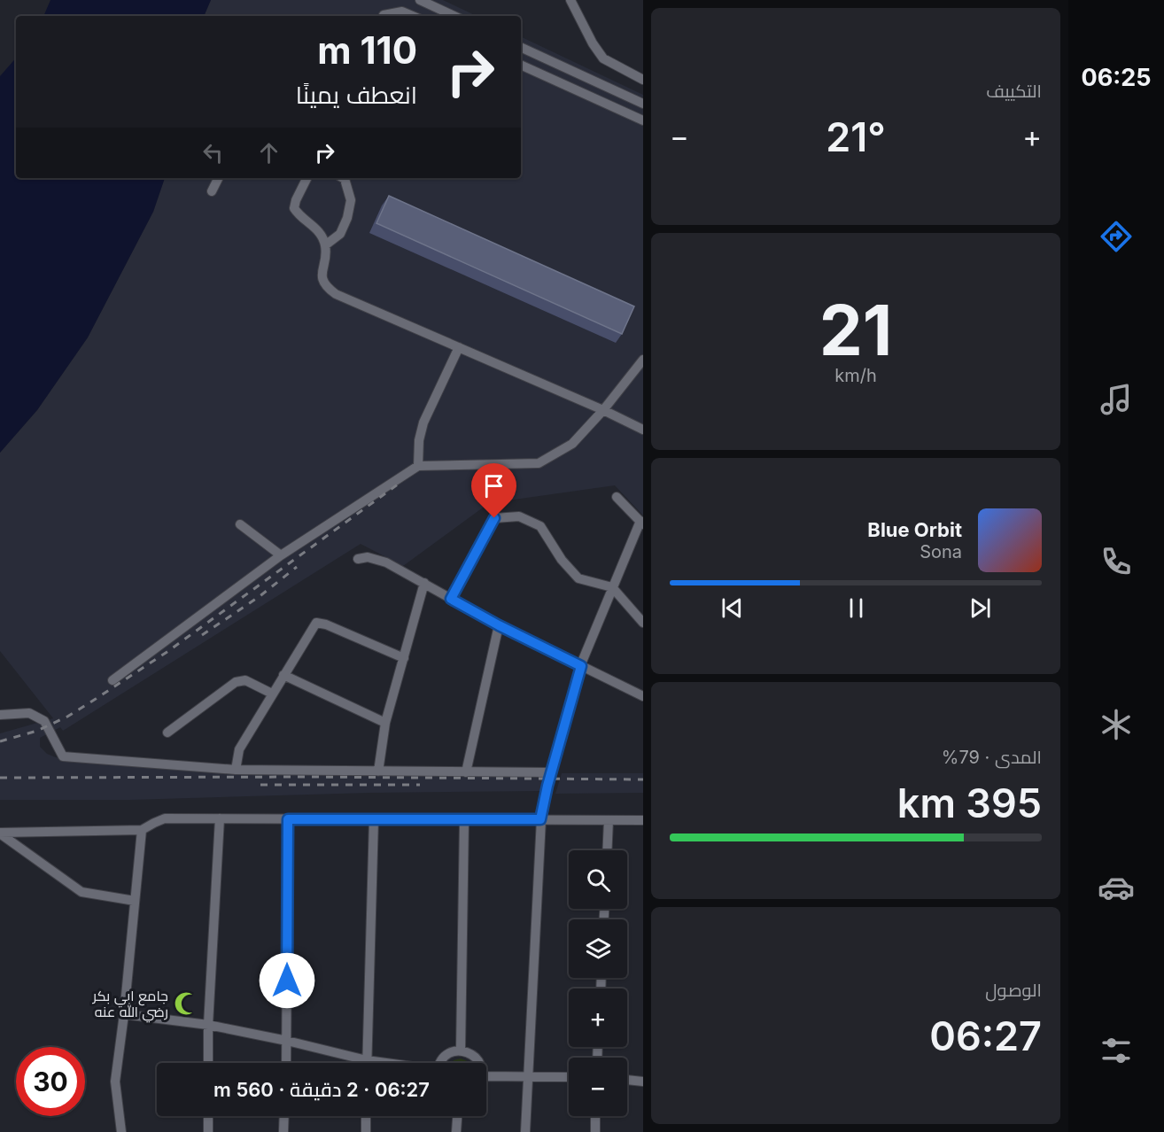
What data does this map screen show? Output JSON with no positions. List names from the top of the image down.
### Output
{
  "places": {
    "mosque": ["جامع ابي بكر رضي الله عنه"]
  },
  "page": {
    "tabs": "06:25",
    "tile": [
      "التكييف",
      ["21", "km/h"],
      ["المدى · 79%", "395 km"],
      ["الوصول", "06:27"]
    ],
    "turn": ["110 m", "انعطف يمينًا"],
    "heat": ["−", "21°", "+"],
    "song": ["Blue Orbit", "Sona"],
    "map_buttons": ["+", "−"],
    "limit": "30",
    "trip": "06:27 · 2 دقيقة · 560 m"
  }
}
